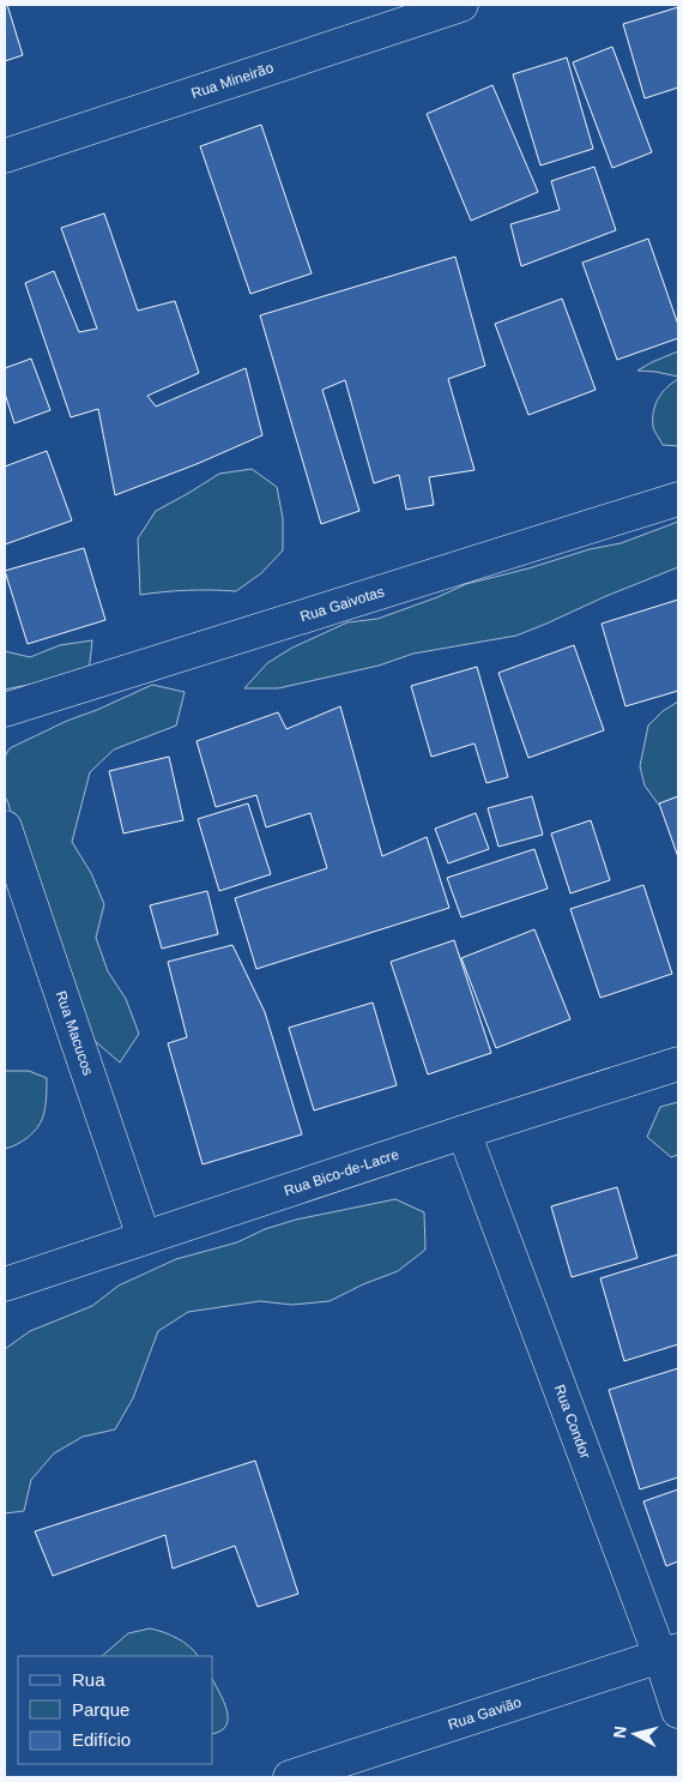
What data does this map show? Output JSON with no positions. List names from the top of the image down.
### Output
{
  "streets": {
    "street": [
      "Rua Mineirão",
      "Rua Gaivotas",
      "Rua Macucos",
      "Rua Bico-de-Lacre",
      "Rua Condor",
      "Rua Gavião"
    ]
  },
  "crossings": [
    ["Rua Macucos", "Rua Bico-de-Lacre"],
    ["Rua Bico-de-Lacre", "Rua Condor"],
    ["Rua Condor", "Rua Gavião"]
  ],
  "legend": ["Rua", "Parque", "Edifício"],
  "north": "left"
}
